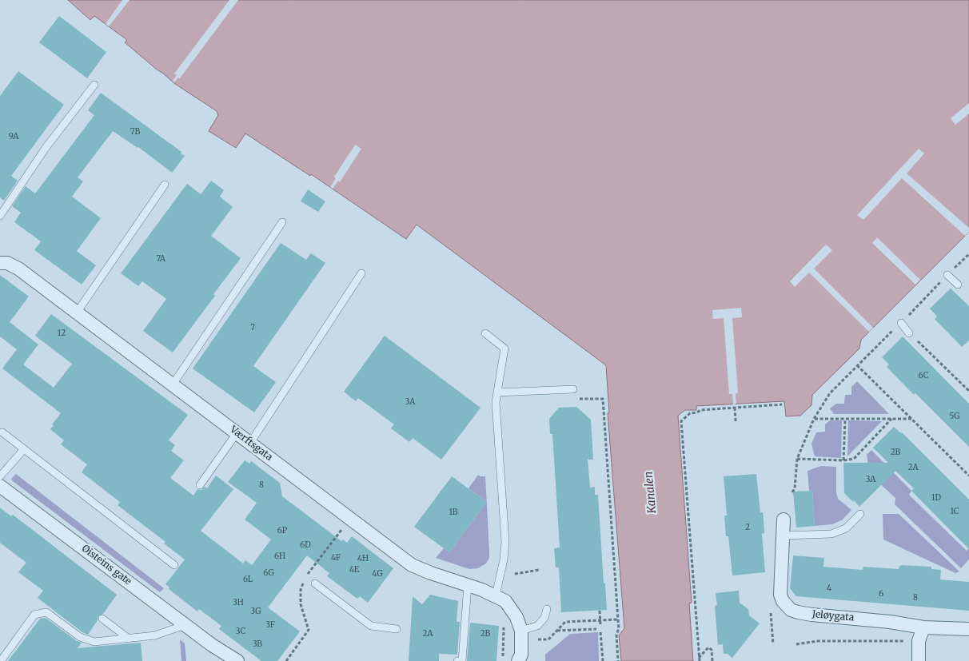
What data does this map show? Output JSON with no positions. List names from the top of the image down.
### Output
{
  "streets": {
    "street": ["Værftsgata", "Øisteins gate", "Jeløygata"]
  },
  "water": ["Kanalen"],
  "house_numbers": [
    "7B",
    "9A",
    "7A",
    "7",
    "12",
    "6C",
    "3A",
    "5G",
    "2B",
    "2A",
    "3A",
    "8",
    "1D",
    "1C",
    "1B",
    "2",
    "6P",
    "6D",
    "6H",
    "4F",
    "4H",
    "4E",
    "6G",
    "4G",
    "6L",
    "4",
    "6",
    "8",
    "3H",
    "3G",
    "3F",
    "3C",
    "2A",
    "2B",
    "3B"
  ]
}
